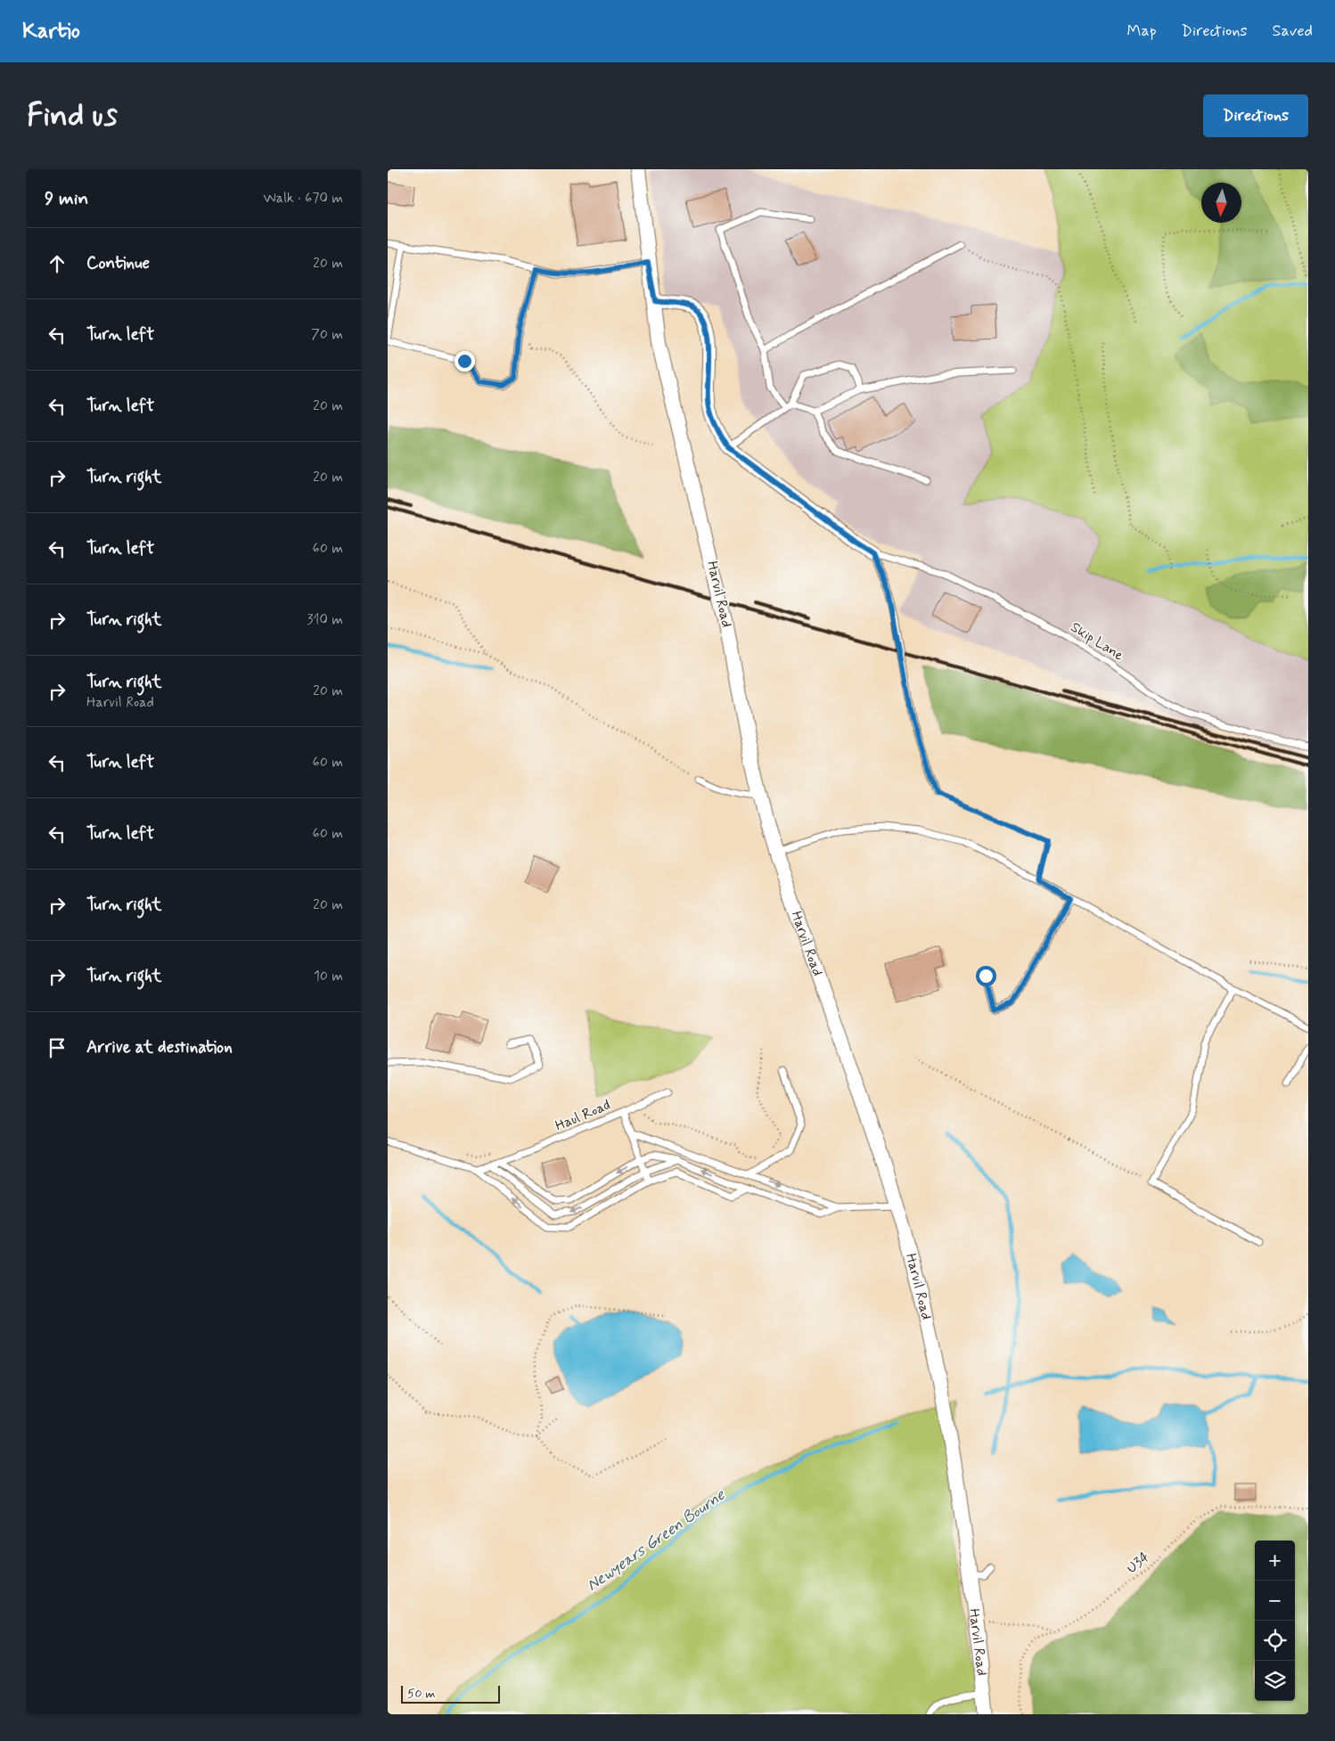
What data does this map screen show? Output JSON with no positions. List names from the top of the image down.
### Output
{
  "streets": {
    "street": ["Harvil Road"],
    "lane": ["Skip Lane", "Haul Road"],
    "path": ["U34"]
  },
  "water": ["Newyears Green Bourne"],
  "scale_bar": "50 m",
  "north": "bottom",
  "page": {
    "header": "Kartio",
    "nav": ["Map", "Directions", "Saved"],
    "buttons": "Directions",
    "title": "Find us",
    "heading": ["9 min", "Walk · 670 m"],
    "list": [
      ["Continue", "20 m"],
      ["Turn left", "70 m"],
      ["Turn left", "20 m"],
      ["Turn right", "20 m"],
      ["Turn left", "60 m"],
      ["Turn right", "310 m"],
      ["Turn right", "Harvil Road", "20 m"],
      ["Turn left", "60 m"],
      ["Turn left", "60 m"],
      ["Turn right", "20 m"],
      ["Turn right", "10 m"],
      "Arrive at destination"
    ],
    "map_buttons": ["+", "−"],
    "scale": "50 m"
  }
}
